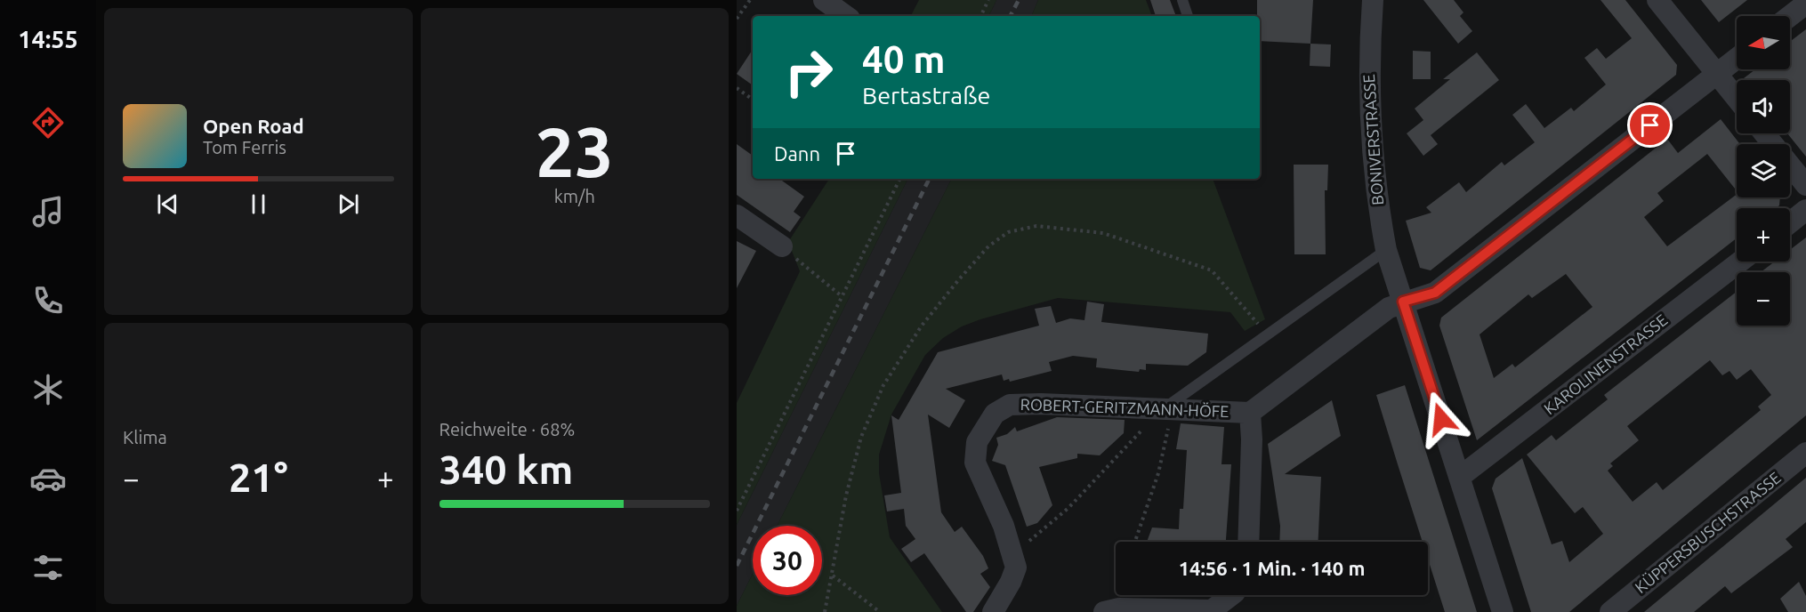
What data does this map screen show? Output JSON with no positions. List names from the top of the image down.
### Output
{
  "streets": {
    "street": [
      "BONIVERSTRASSE",
      "KAROLINENSTRASSE",
      "ROBERT-GERITZMANN-HÖFE",
      "KÜPPERSBUSCHSTRASSE"
    ]
  },
  "crossings": [
    ["BONIVERSTRASSE", "KAROLINENSTRASSE"],
    ["BONIVERSTRASSE", "ROBERT-GERITZMANN-HÖFE"]
  ],
  "north": "left",
  "page": {
    "tabs": "14:55",
    "tile": [
      ["23", "km/h"],
      "Klima",
      ["Reichweite · 68%", "340 km"]
    ],
    "map_buttons": ["+", "−"],
    "turn": ["40 m", "Bertastraße"],
    "song": ["Open Road", "Tom Ferris"],
    "then": "Dann",
    "heat": ["−", "21°", "+"],
    "limit": "30",
    "trip": "14:56 · 1 Min. · 140 m"
  }
}
